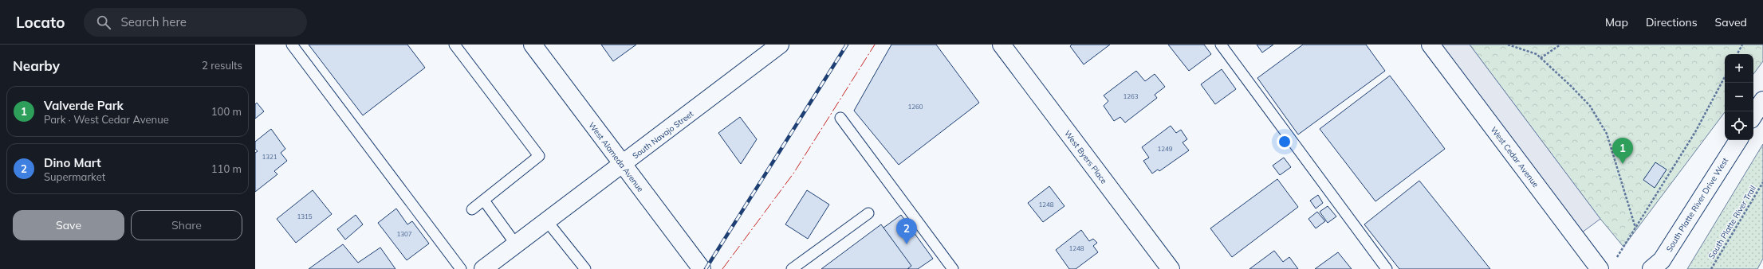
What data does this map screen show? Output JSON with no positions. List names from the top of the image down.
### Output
{
  "streets": {
    "street": [
      "South Navajo Street",
      "West Alameda Avenue",
      "West Byers Place",
      "West Cedar Avenue",
      "South Platte River Drive West"
    ],
    "path": ["South Platte River Trail"]
  },
  "crossings": [
    ["South Navajo Street", "West Alameda Avenue"]
  ],
  "house_numbers": [
    "1263",
    "1260",
    "1249",
    "1321",
    "1248",
    "1315",
    "1307",
    "1248"
  ],
  "page": {
    "header": "Locato",
    "search": "Search here",
    "nav": ["Map", "Directions", "Saved"],
    "heading": ["Nearby", "2 results"],
    "map_buttons": ["+", "−"],
    "list": [
      {
        "mark": "1",
        "name": "Valverde Park",
        "note": "Park · West Cedar Avenue",
        "value": "100 m"
      },
      {
        "mark": "2",
        "name": "Dino Mart",
        "note": "Supermarket",
        "value": "110 m"
      }
    ],
    "pins": ["1", "2"],
    "buttons": ["Save", "Share"]
  }
}
